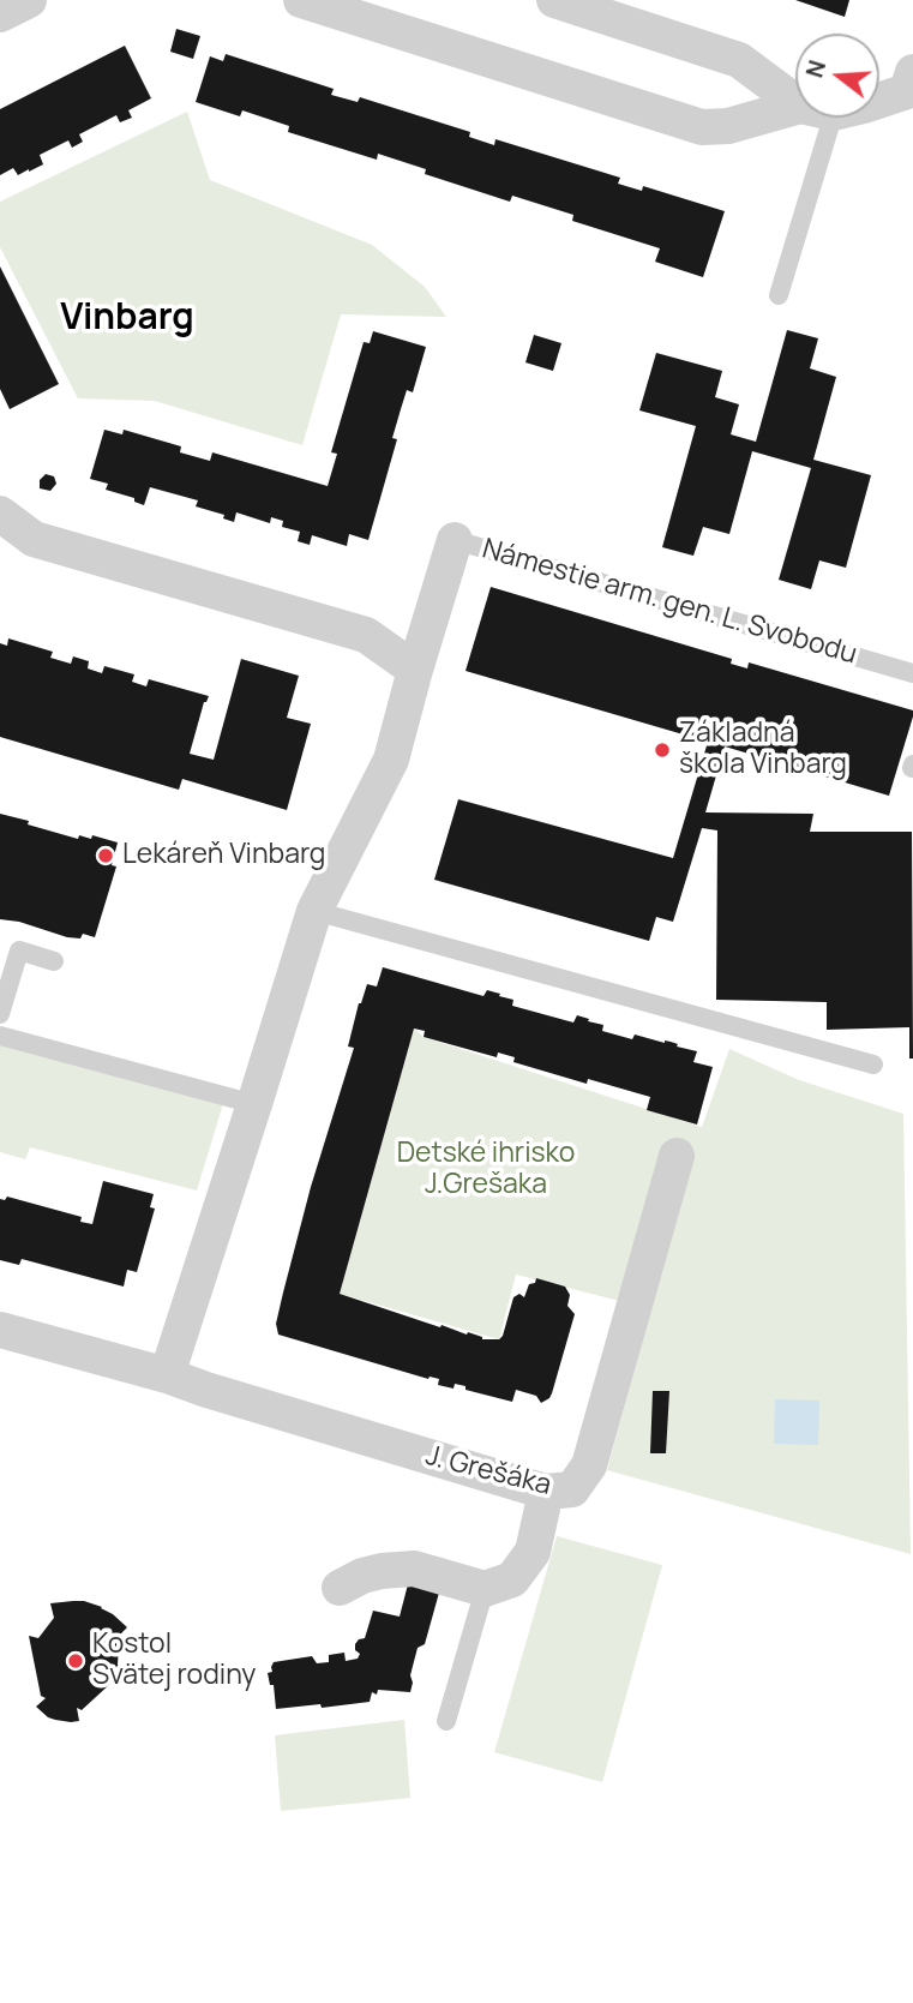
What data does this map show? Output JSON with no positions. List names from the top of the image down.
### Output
{
  "streets": {
    "street": ["Námestie arm. gen. L. Svobodu", "J. Grešáka"]
  },
  "districts": ["Vinbarg"],
  "parks": ["Detské ihrisko J.Grešaka"],
  "places": ["Základná škola Vinbarg", "Lekáreň Vinbarg", "Kostol Svätej rodiny"],
  "north": "left"
}
